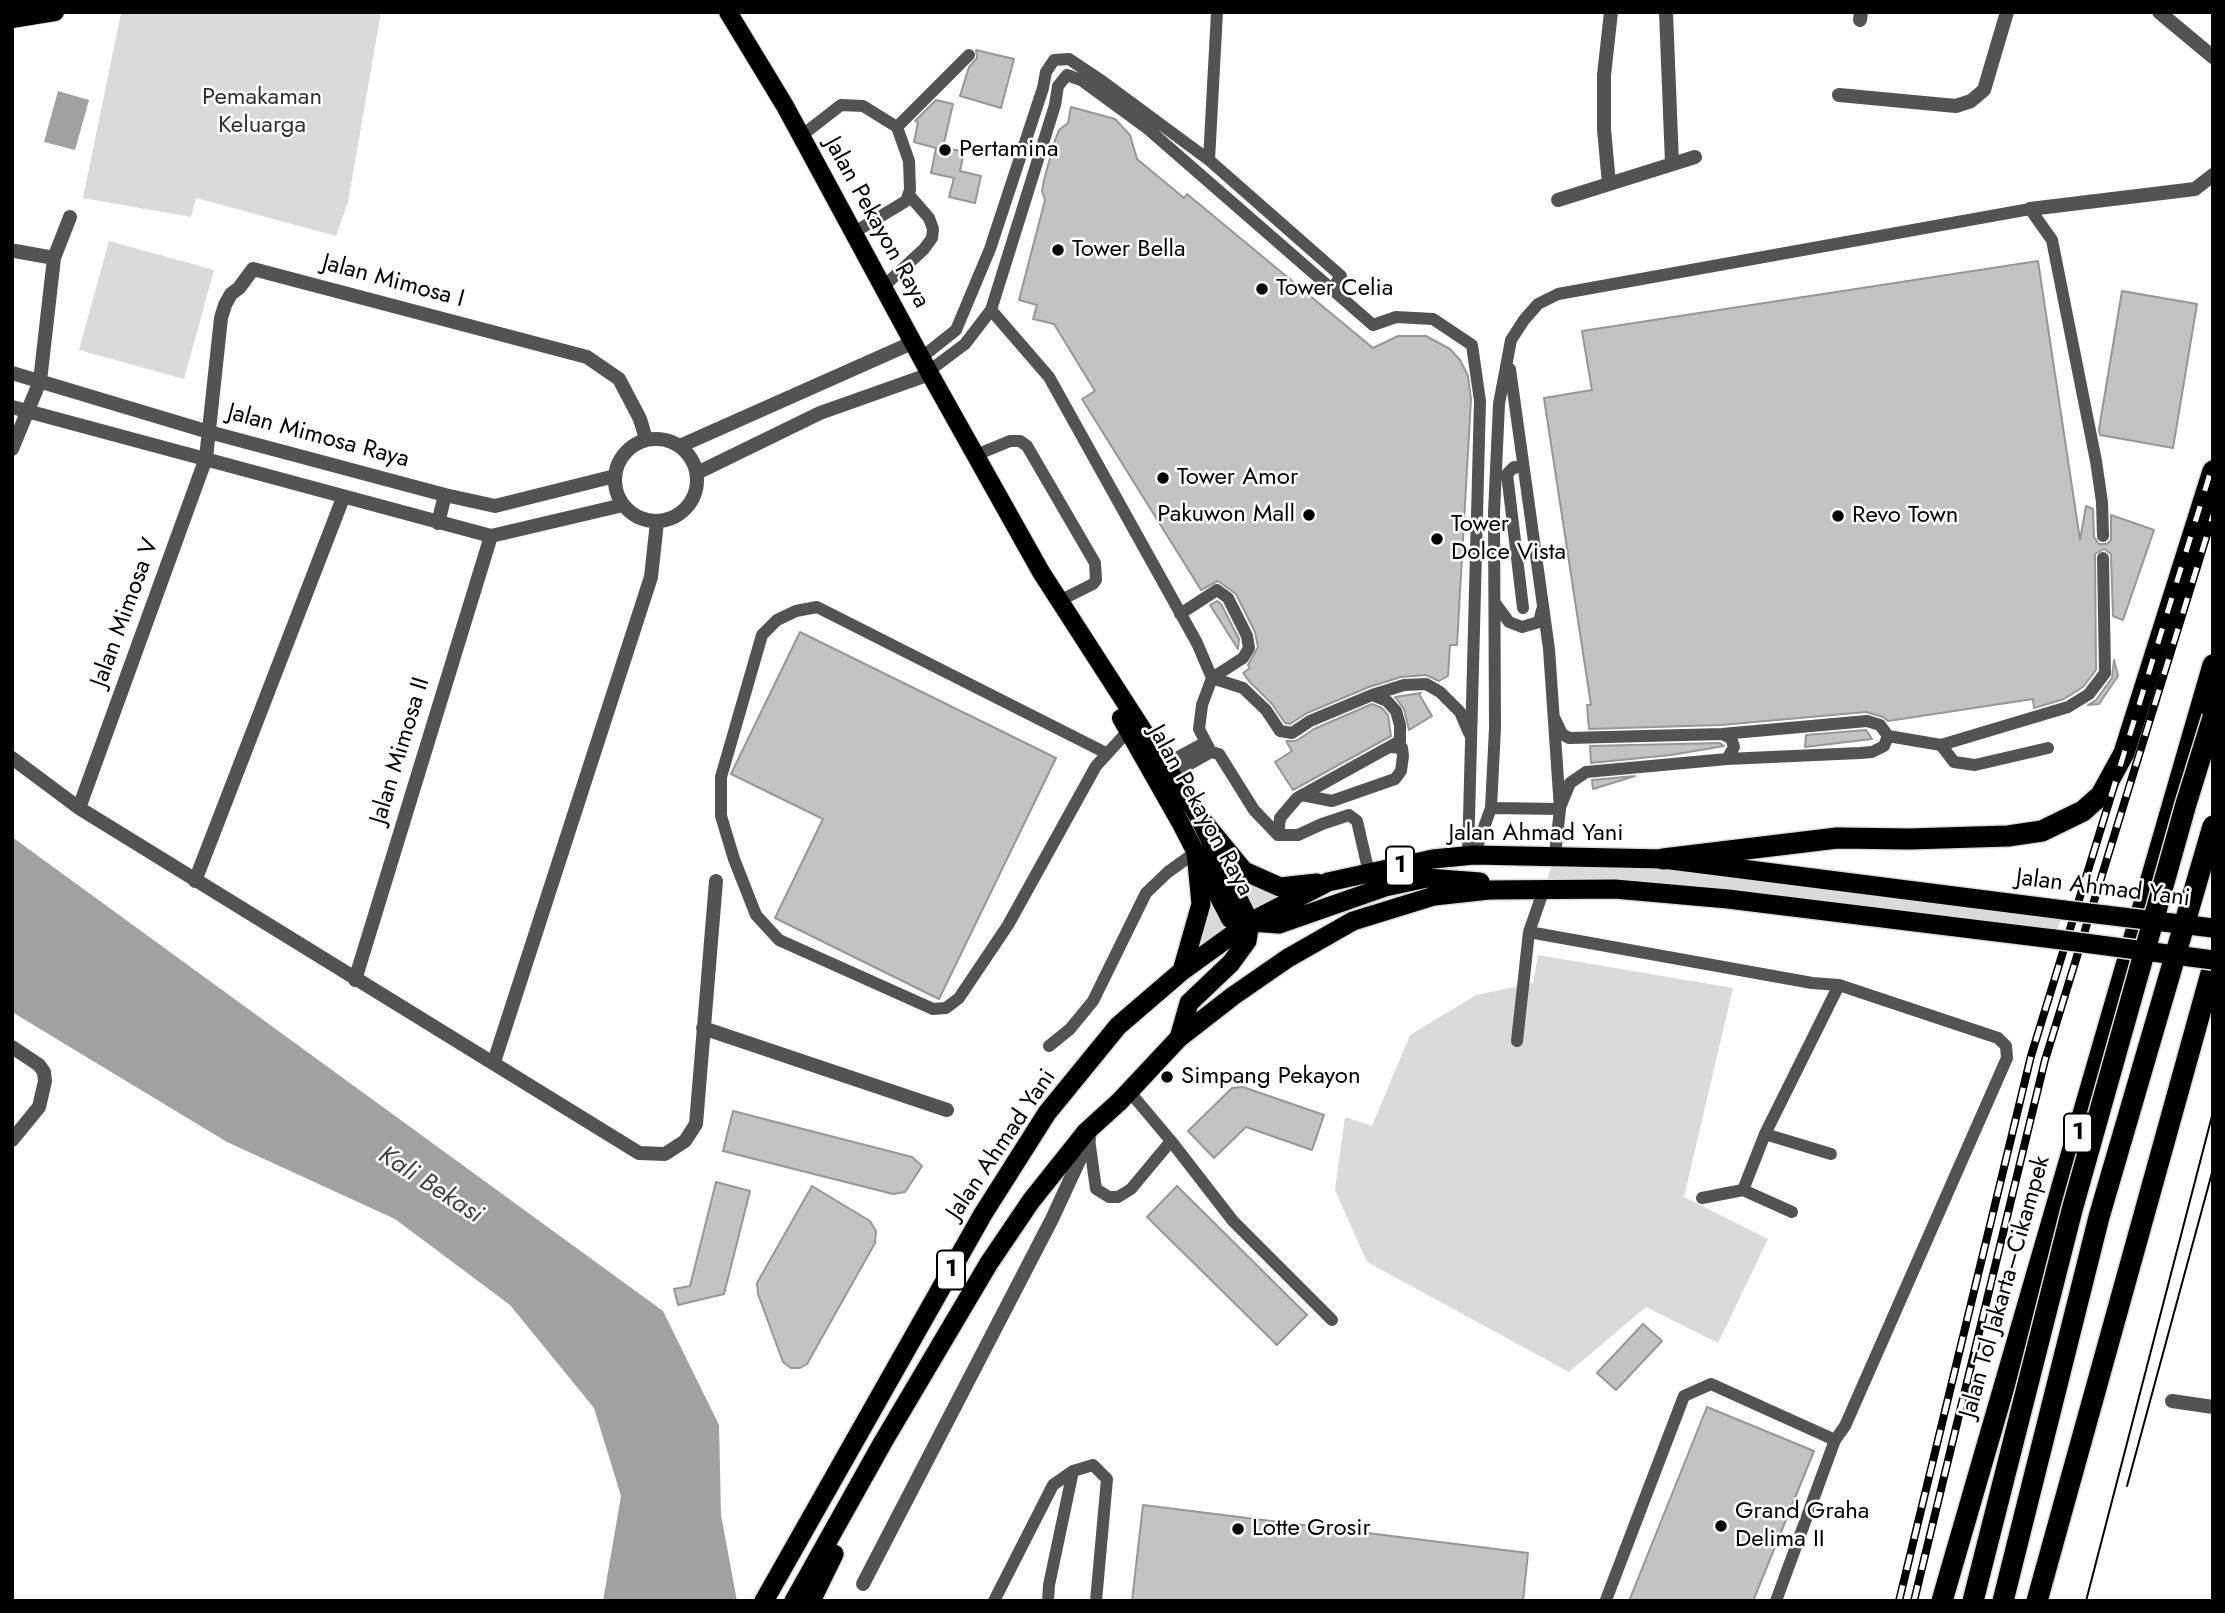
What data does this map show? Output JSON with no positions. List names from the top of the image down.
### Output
{
  "streets": {
    "highway": ["Jalan Ahmad Yani", "1", "Jalan Tol Jakarta–Cikampek"],
    "main road": ["Jalan Pekayon Raya"],
    "street": [
      "Jalan Mimosa I",
      "Jalan Mimosa Raya",
      "Jalan Mimosa V",
      "Jalan Mimosa II"
    ]
  },
  "crossings": [
    ["Jalan Pekayon Raya", "Jalan Ahmad Yani"],
    ["Jalan Mimosa I", "Jalan Mimosa Raya"],
    ["Jalan Mimosa I", "Jalan Mimosa V"],
    ["Jalan Mimosa Raya", "Jalan Mimosa V"]
  ],
  "water": ["Kali Bekasi"],
  "parks": ["Pemakaman Keluarga"],
  "places": [
    "Pertamina",
    "Tower Bella",
    "Tower Celia",
    "Tower Amor",
    "Pakuwon Mall",
    "Revo Town",
    "Tower Dolce Vista",
    "Simpang Pekayon",
    "Grand Graha Delima II",
    "Lotte Grosir"
  ]
}
